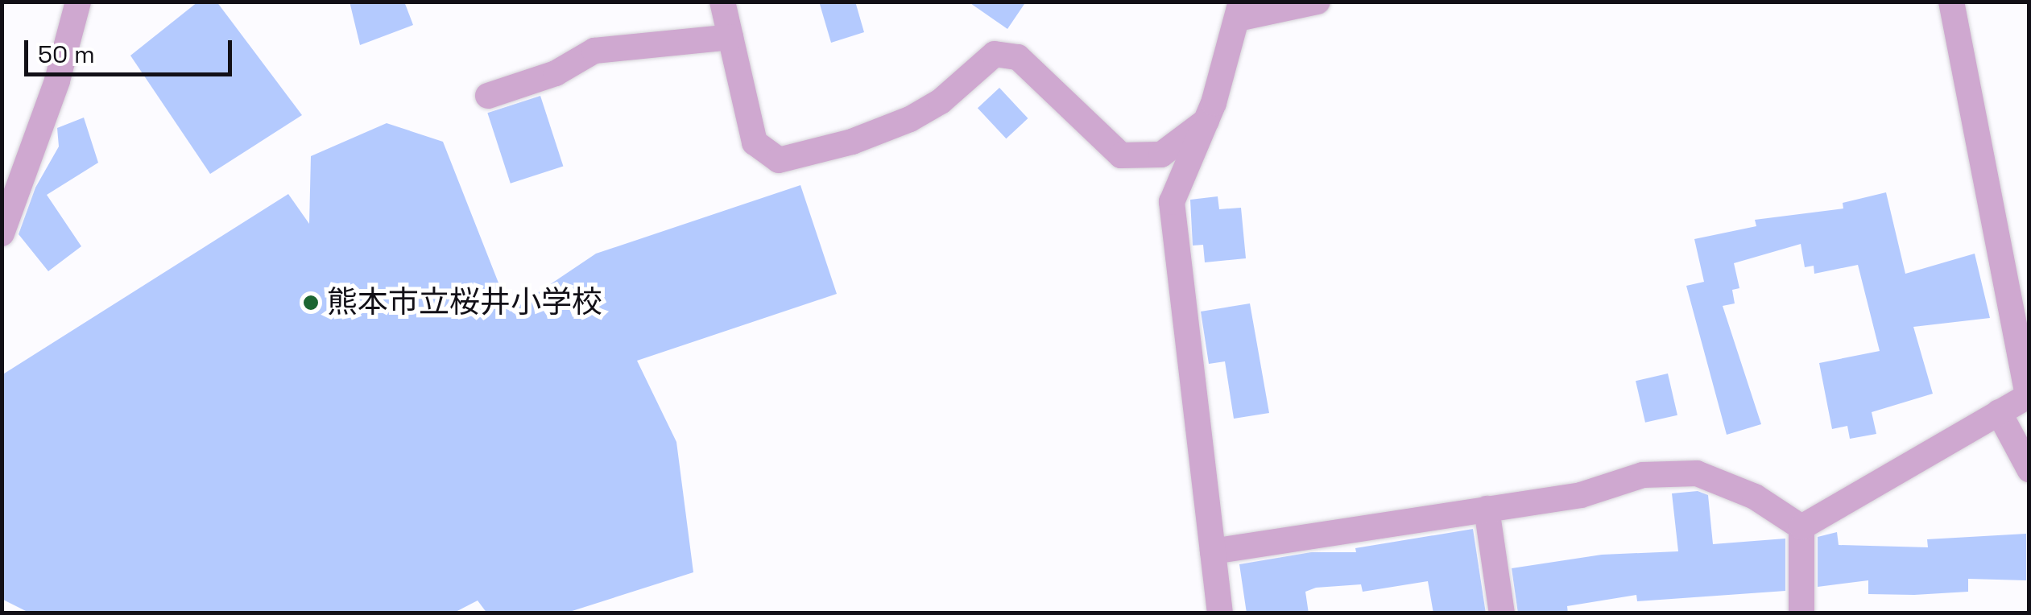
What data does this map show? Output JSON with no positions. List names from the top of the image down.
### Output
{
  "places": ["熊本市立桜井小学校"],
  "scale_bar": "50 m"
}
